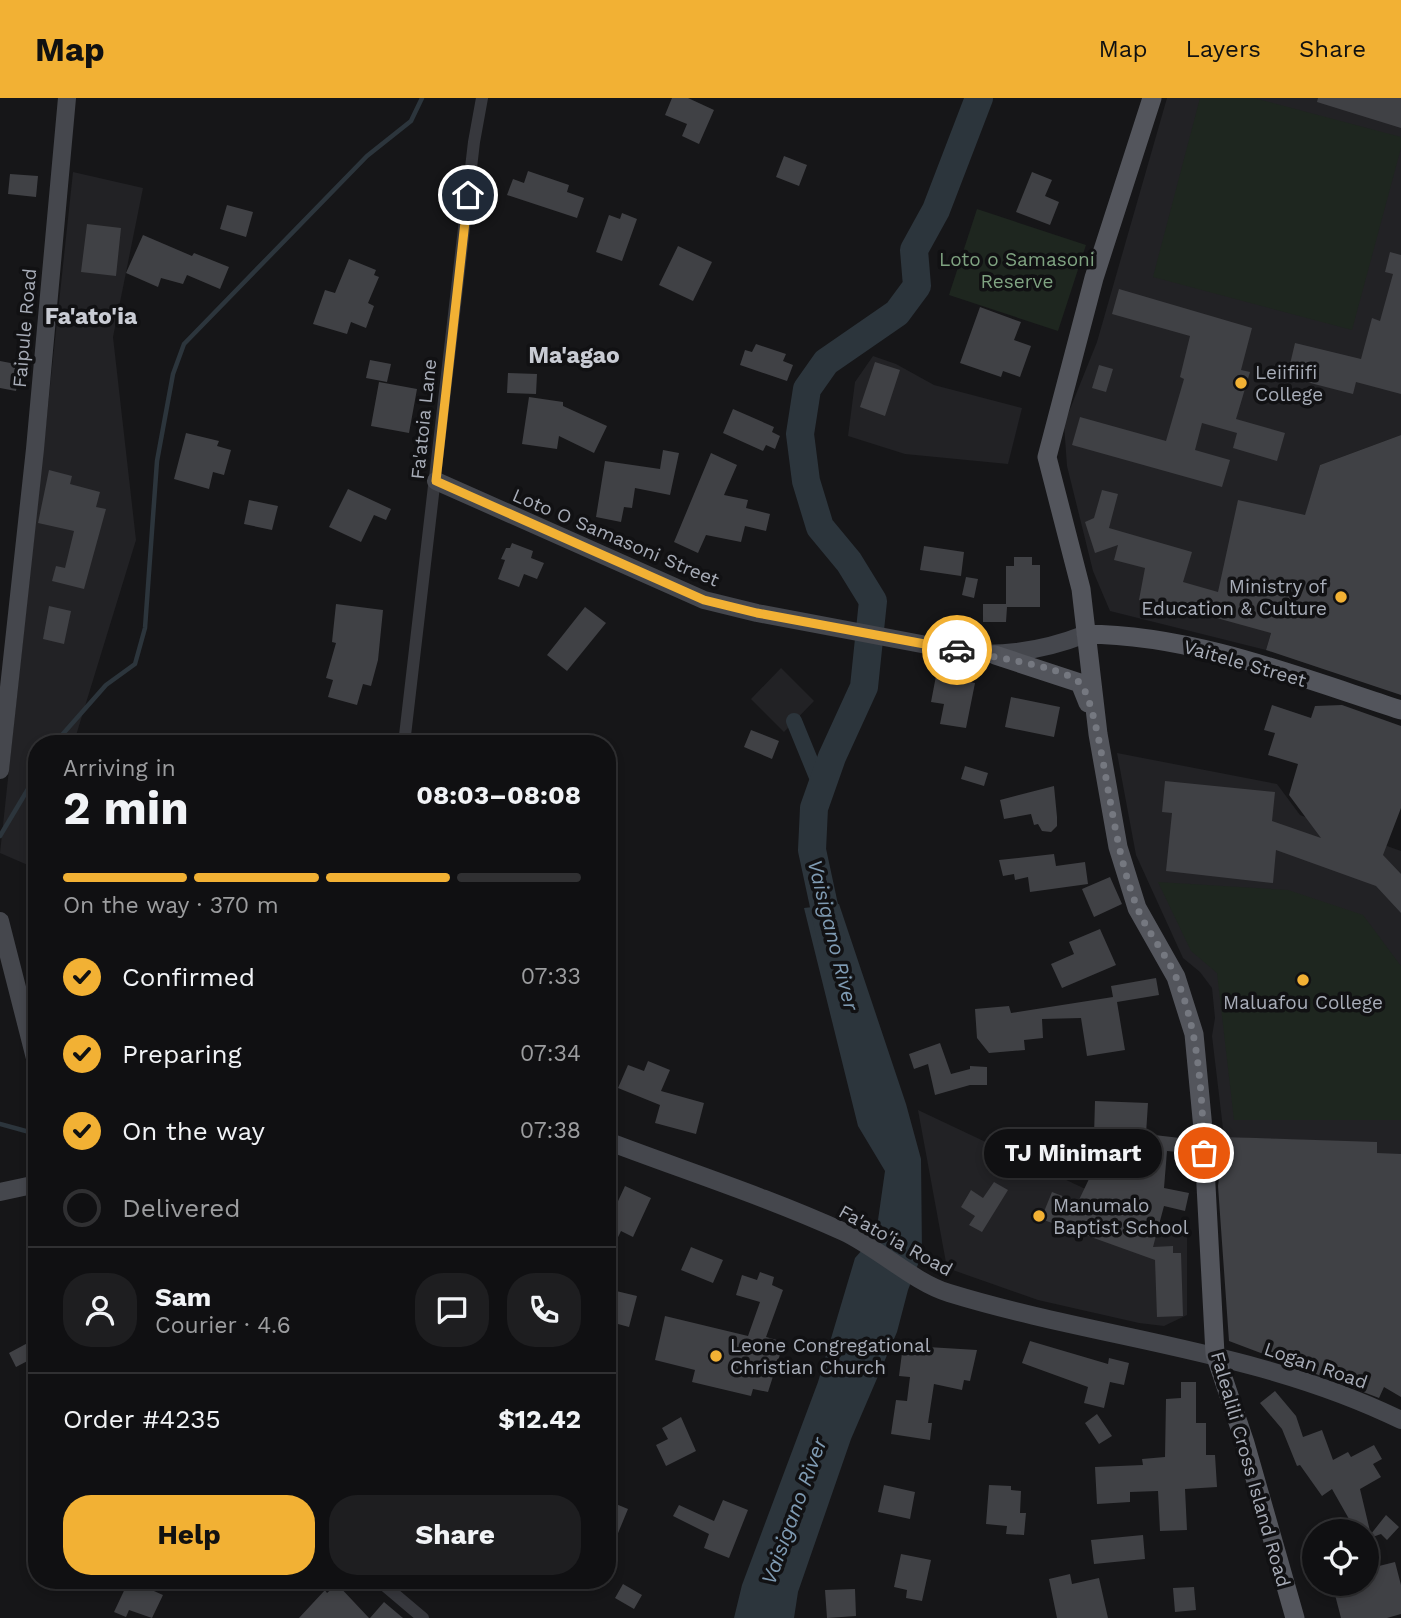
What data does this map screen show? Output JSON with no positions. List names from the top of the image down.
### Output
{
  "streets": {
    "main road": [
      "Faipule Road",
      "Loto O Samasoni Street",
      "Vaitele Street",
      "Fa'ato'ia Road",
      "Logan Road",
      "Falealili Cross Island Road"
    ],
    "street": ["Fa'atoia Lane"]
  },
  "crossings": [
    ["Fa'atoia Lane", "Loto O Samasoni Street"],
    ["Vaitele Street", "Falealili Cross Island Road"],
    ["Fa'ato'ia Road", "Logan Road"],
    ["Fa'ato'ia Road", "Falealili Cross Island Road"],
    ["Logan Road", "Falealili Cross Island Road"]
  ],
  "districts": ["Fa'ato'ia", "Ma'agao"],
  "water": ["Vaisigano River"],
  "parks": ["Loto o Samasoni Reserve"],
  "places": [
    "Leiifiifi College",
    "Ministry of Education & Culture",
    "Maluafou College",
    "TJ Minimart",
    "Manumalo Baptist School",
    "Leone Congregational Christian Church"
  ],
  "page": {
    "header": "Map",
    "nav": ["Map", "Layers", "Share"],
    "heading": ["2 min", "Arriving in", "08:03–08:08"],
    "panel": [
      "Sam",
      "Courier · 4.6",
      "Order #4235",
      "$12.42"
    ],
    "bar": "On the way · 370 m",
    "list": [
      ["Confirmed", "07:33"],
      ["Preparing", "07:34"],
      ["On the way", "07:38"],
      "Delivered"
    ],
    "bubble": "TJ Minimart",
    "buttons": ["Help", "Share"]
  }
}
